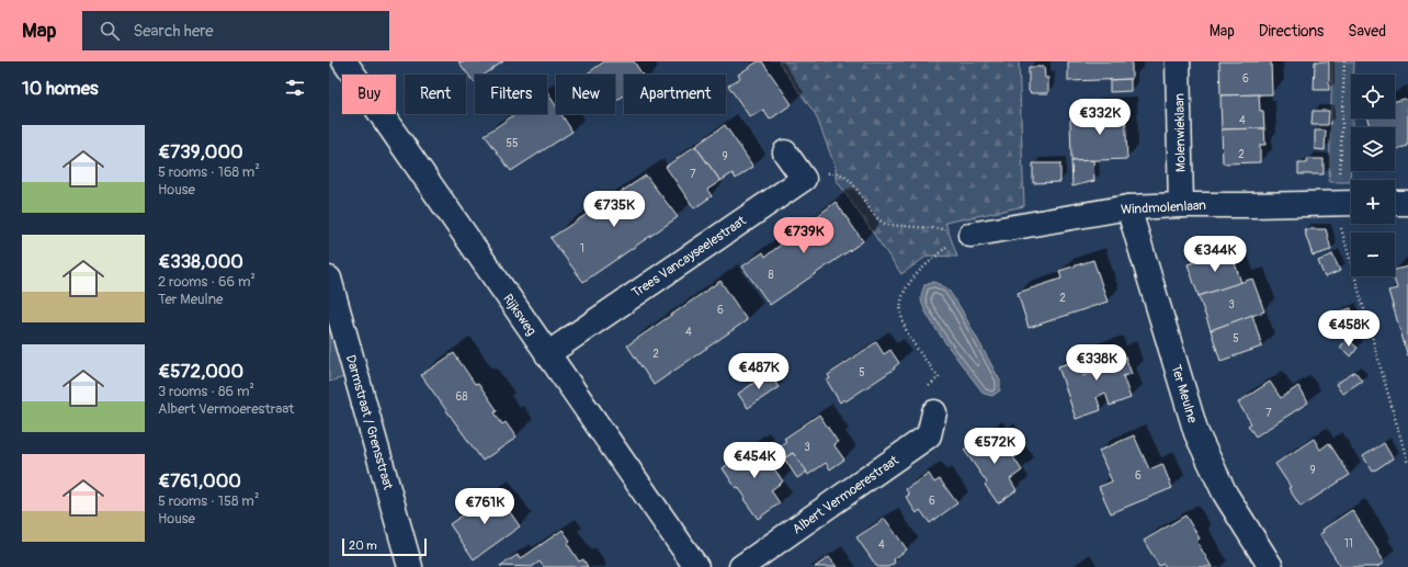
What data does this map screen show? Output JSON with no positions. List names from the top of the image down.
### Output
{
  "streets": {
    "street": [
      "Molenwieklaan",
      "Windmolenlaan",
      "Trees Vancayseelestraat",
      "Rijksweg",
      "Ter Meulne",
      "Darmstraat / Grensstraat",
      "Albert Vermoerestraat"
    ]
  },
  "crossings": [
    ["Molenwieklaan", "Windmolenlaan"],
    ["Windmolenlaan", "Ter Meulne"],
    ["Trees Vancayseelestraat", "Rijksweg"]
  ],
  "house_numbers": [
    "6",
    "4",
    "55",
    "2",
    "9",
    "7",
    "1",
    "8",
    "2",
    "3",
    "6",
    "4",
    "5",
    "2",
    "5",
    "68",
    "7",
    "3",
    "9",
    "6",
    "6",
    "11",
    "4"
  ],
  "scale_bar": "20 m",
  "page": {
    "header": "Map",
    "search": "Search here",
    "nav": ["Map", "Directions", "Saved"],
    "heading": "10 homes",
    "map_buttons": ["+", "−"],
    "chip": [
      "Buy",
      "Rent",
      "Filters",
      "New",
      "Apartment"
    ],
    "price": [
      "€332K",
      "€735K",
      "€739K",
      "€344K",
      "€458K",
      "€338K",
      "€487K",
      "€572K",
      "€454K",
      "€761K"
    ],
    "list": [
      {
        "name": "€739,000",
        "note": "5 rooms · 168 m² · House"
      },
      {
        "name": "€338,000",
        "note": "2 rooms · 66 m² · Ter Meulne"
      },
      {
        "name": "€572,000",
        "note": "3 rooms · 86 m² · Albert Vermoerestraat"
      },
      {
        "name": "€761,000",
        "note": "5 rooms · 158 m² · House"
      }
    ],
    "scale": "20 m"
  }
}
